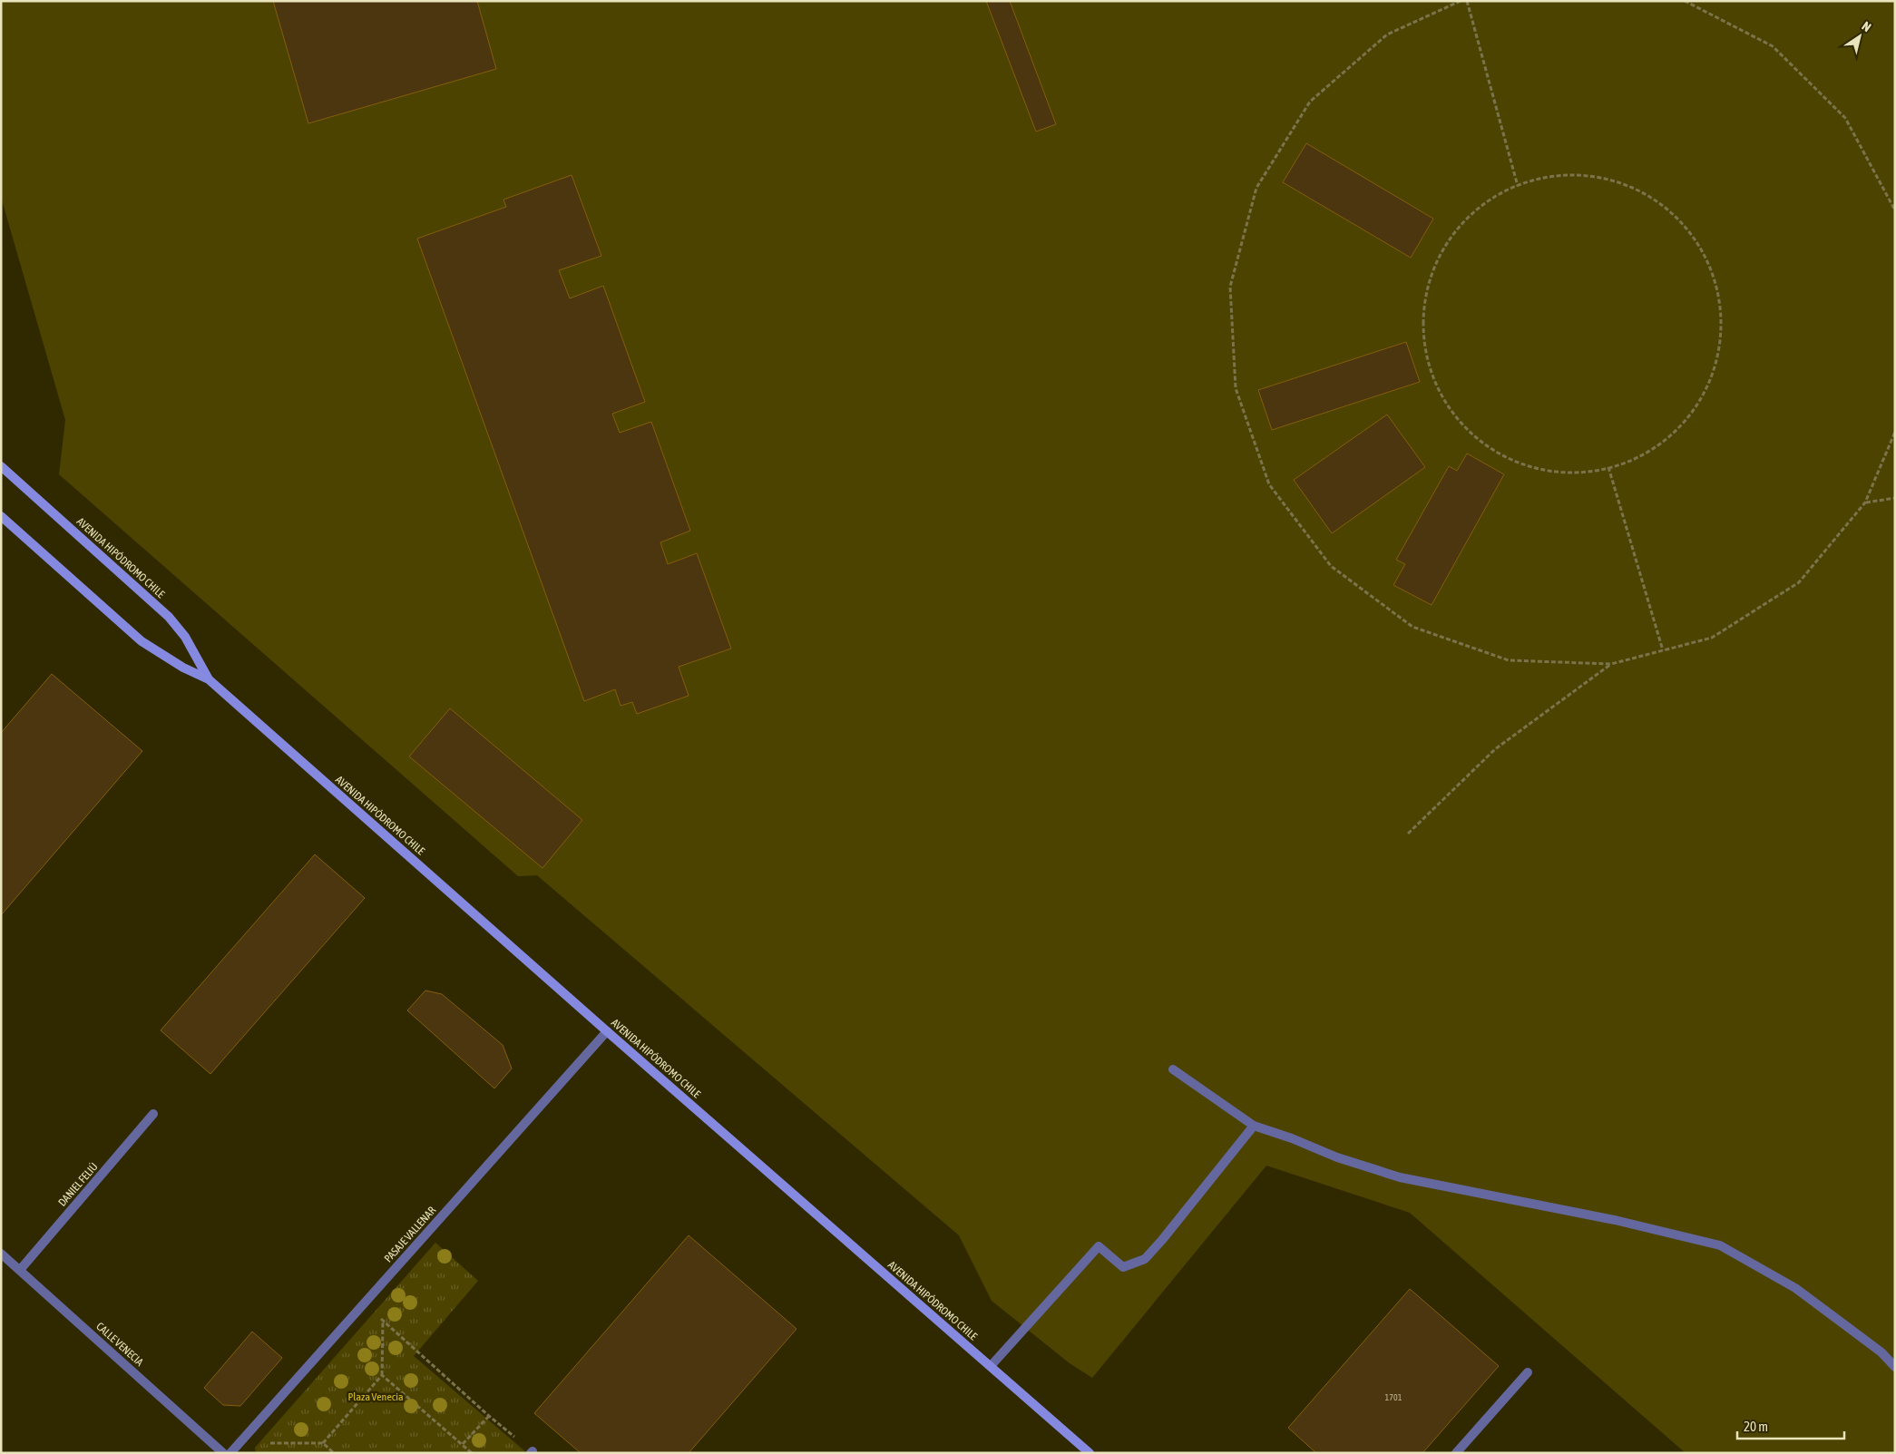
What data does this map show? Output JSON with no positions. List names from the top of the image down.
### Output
{
  "streets": {
    "street": [
      "AVENIDA HIPÓDROMO CHILE",
      "DANIEL FELIÚ",
      "PASAJE VALLENAR",
      "CALLE VENECIA"
    ]
  },
  "crossings": [
    ["AVENIDA HIPÓDROMO CHILE", "PASAJE VALLENAR"],
    ["DANIEL FELIÚ", "CALLE VENECIA"]
  ],
  "parks": ["Plaza Venecia"],
  "house_numbers": ["1701"],
  "scale_bar": "20 m",
  "north": "top right"
}
